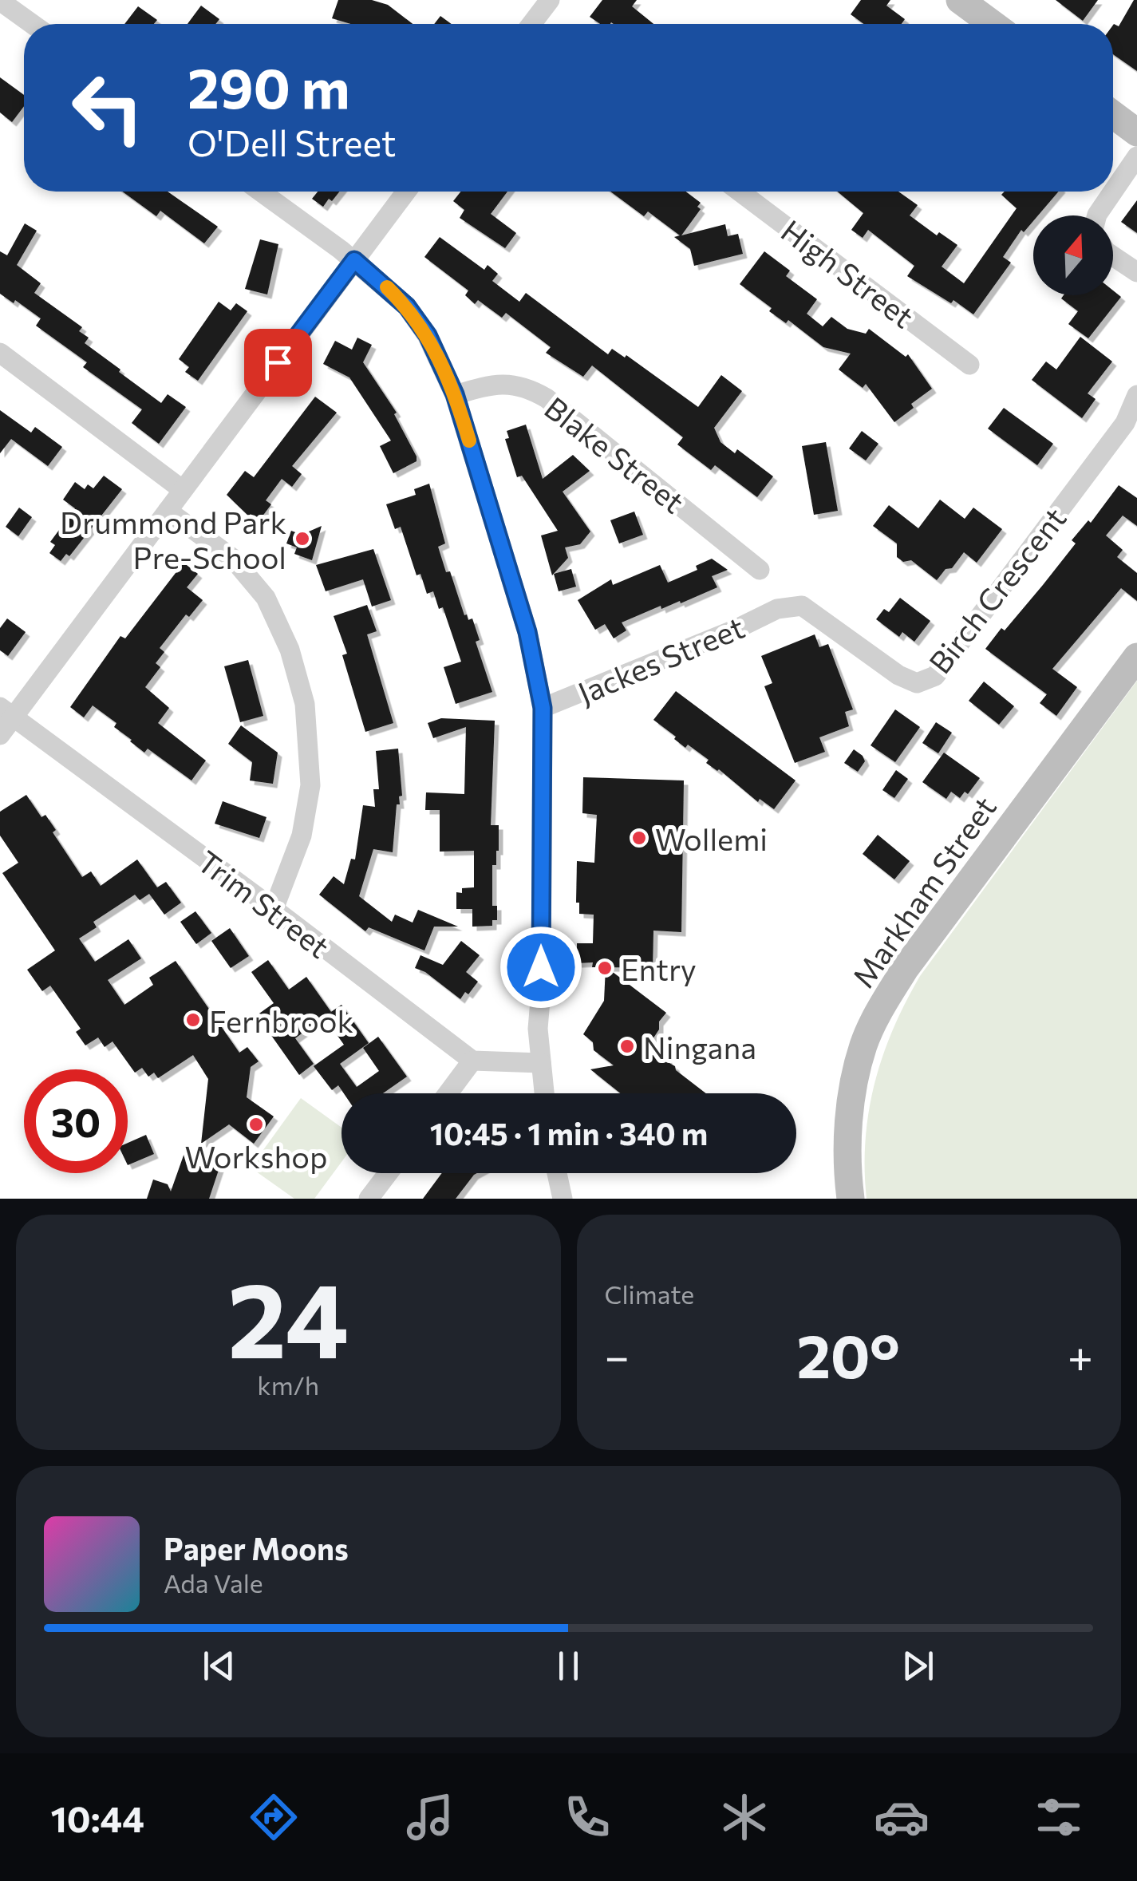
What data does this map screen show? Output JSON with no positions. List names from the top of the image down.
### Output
{
  "streets": {
    "street": [
      "High Street",
      "Blake Street",
      "Birch Crescent",
      "Jackes Street",
      "Markham Street",
      "Trim Street"
    ]
  },
  "crossings": [
    ["Birch Crescent", "Jackes Street"]
  ],
  "places": [
    "Drummond Park Pre-School",
    "Wollemi",
    "Entry",
    "Fernbrook",
    "Ningana",
    "Workshop"
  ],
  "north": "top",
  "page": {
    "turn": ["290 m", "O'Dell Street"],
    "limit": "30",
    "trip": "10:45 · 1 min · 340 m",
    "tile": [
      ["24", "km/h"],
      "Climate"
    ],
    "heat": ["−", "20°", "+"],
    "song": ["Paper Moons", "Ada Vale"],
    "tabs": "10:44"
  }
}
